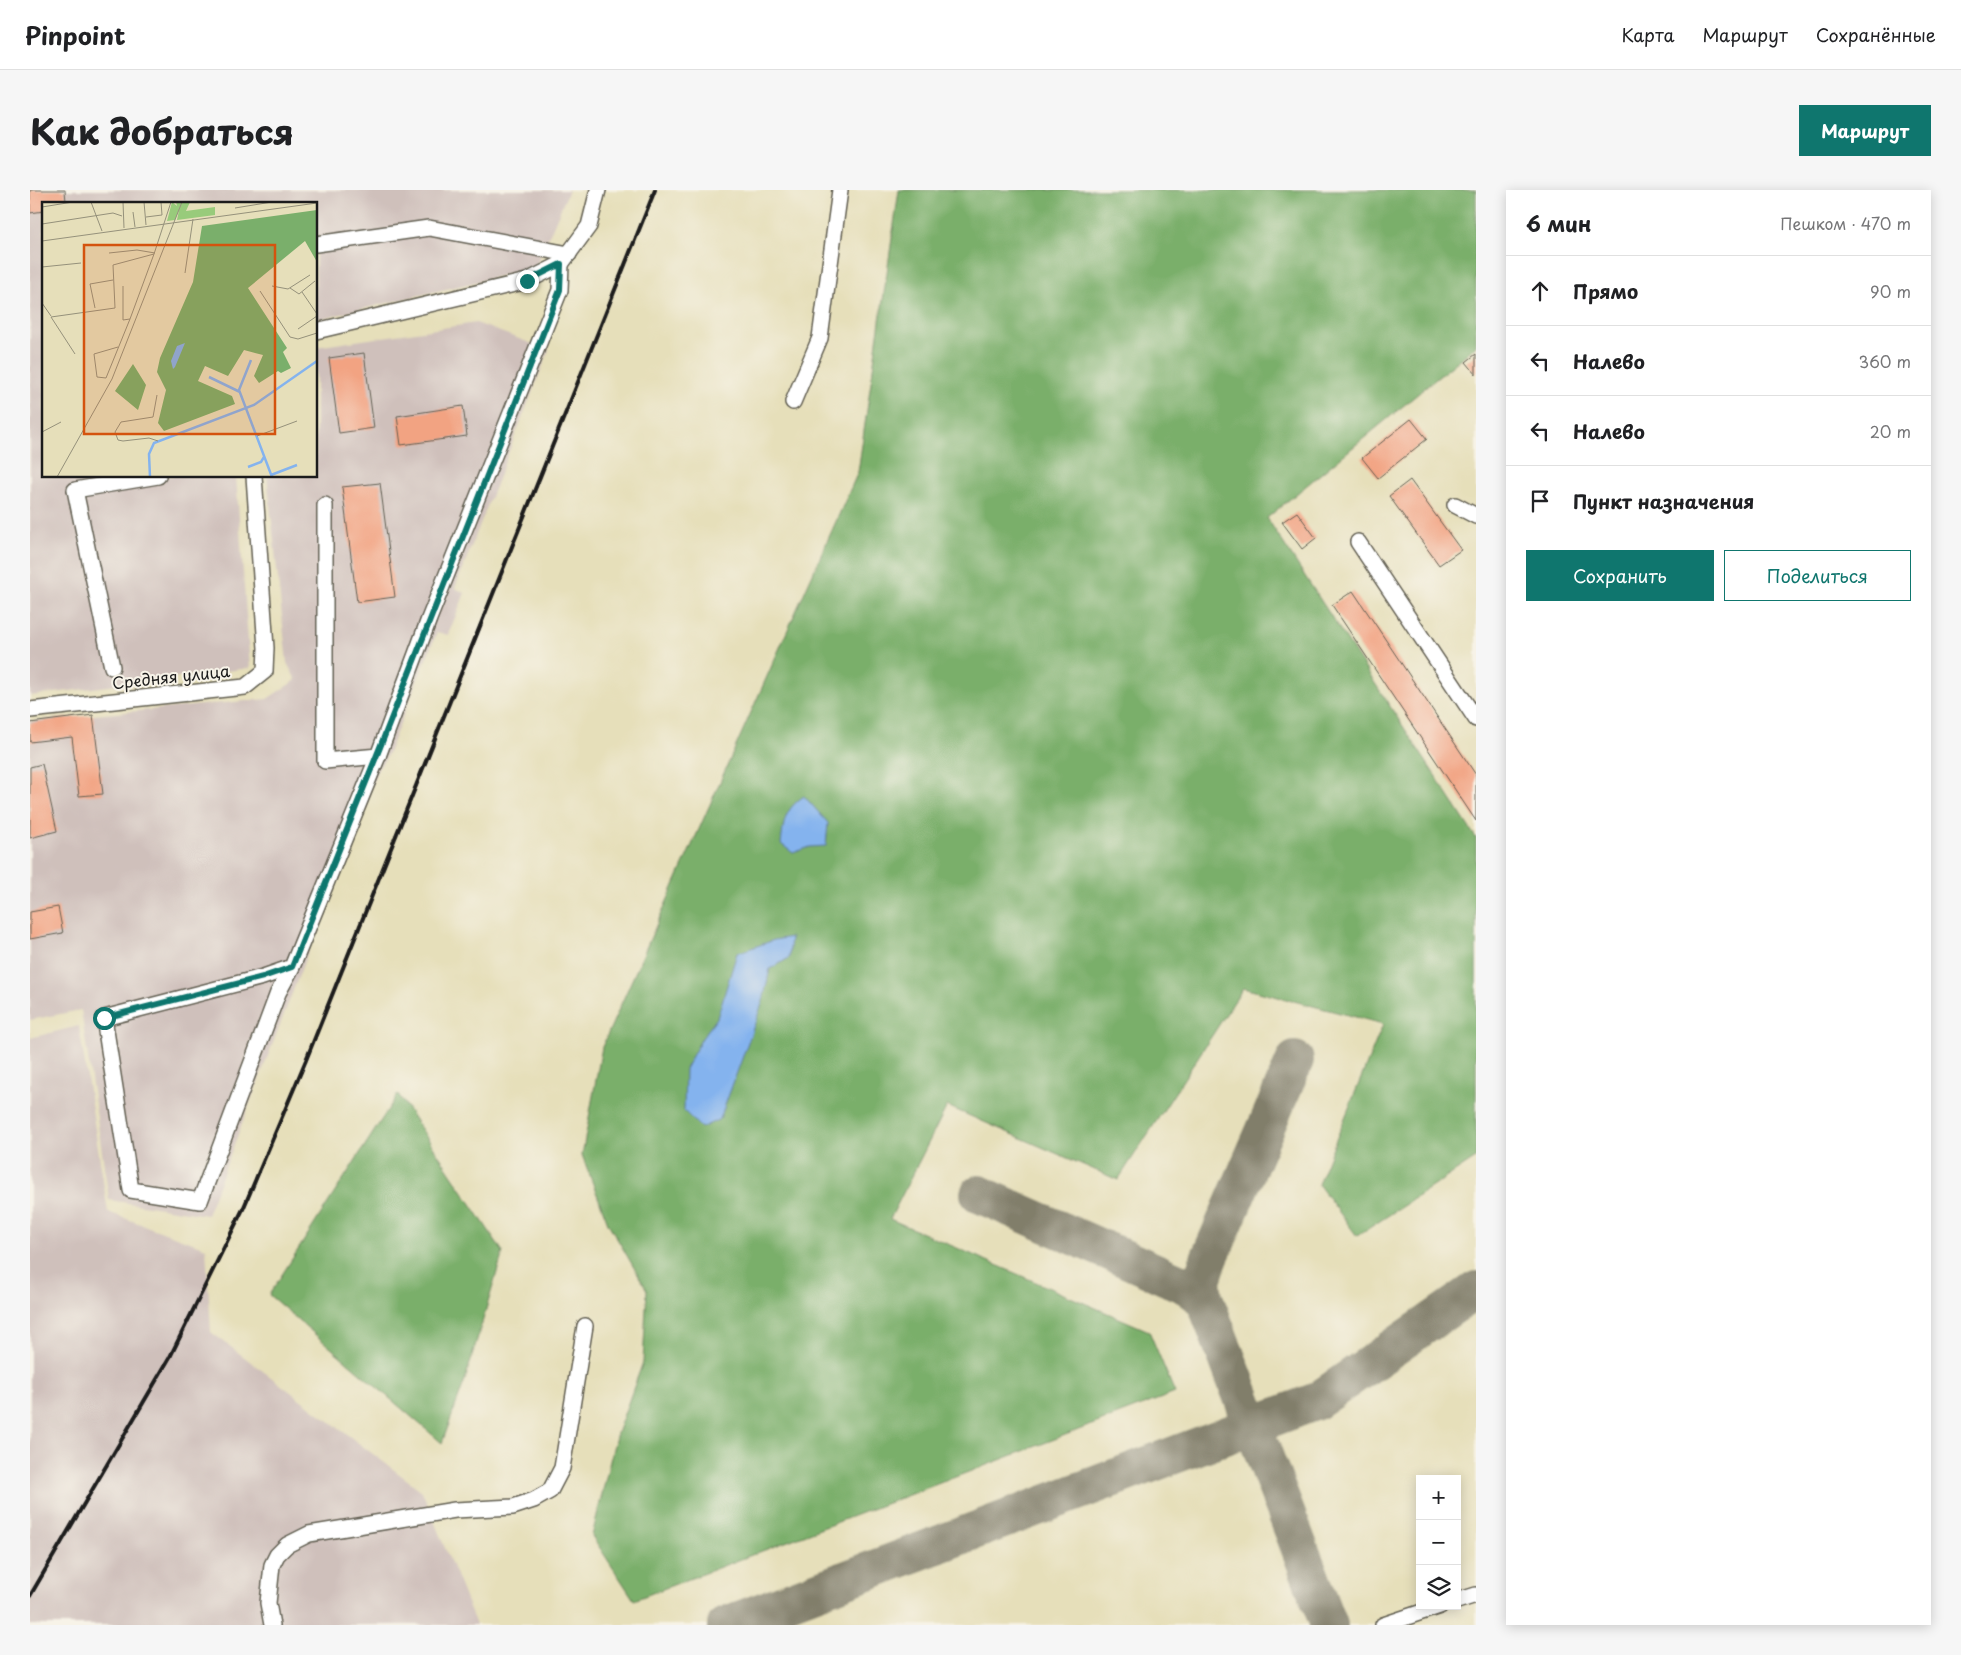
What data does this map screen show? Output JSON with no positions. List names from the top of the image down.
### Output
{
  "streets": {
    "street": ["Средняя улица"]
  },
  "page": {
    "header": "Pinpoint",
    "nav": ["Карта", "Маршрут", "Сохранённые"],
    "title": "Как добраться",
    "buttons": [
      "Маршрут",
      ["Сохранить", "Поделиться"]
    ],
    "heading": ["6 мин", "Пешком · 470 m"],
    "list": [
      ["Прямо", "90 m"],
      ["Налево", "360 m"],
      ["Налево", "20 m"],
      "Пункт назначения"
    ],
    "map_buttons": ["+", "−"]
  }
}
